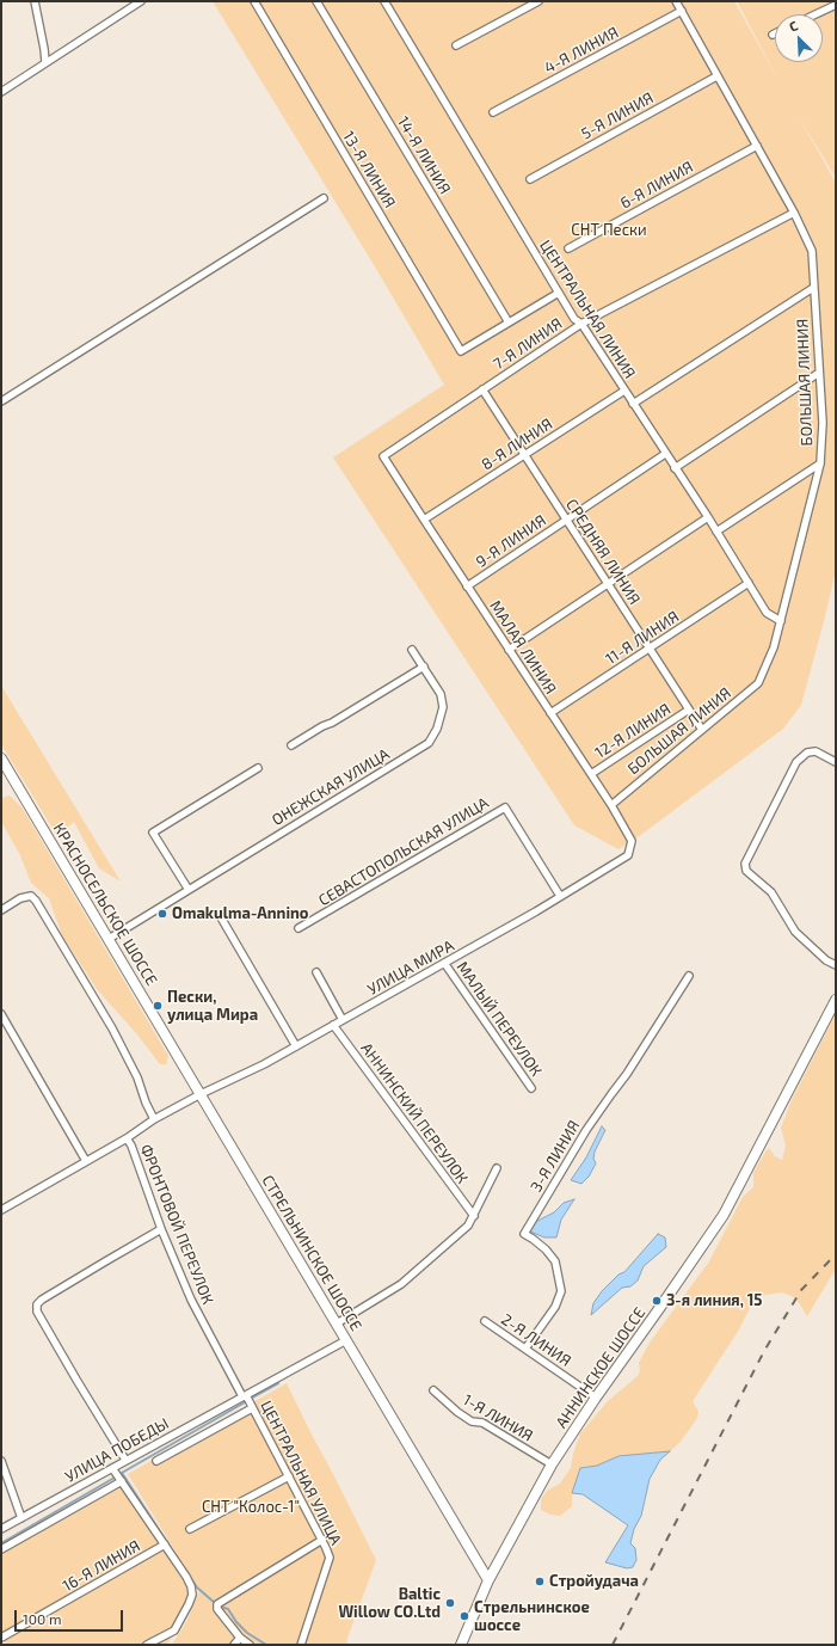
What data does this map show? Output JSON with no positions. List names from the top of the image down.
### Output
{
  "streets": {
    "main road": ["КРАСНОСЕЛЬСКОЕ ШОССЕ", "СТРЕЛЬНИНСКОЕ ШОССЕ", "АННИНСКОЕ ШОССЕ"],
    "street": [
      "4-Я ЛИНИЯ",
      "5-Я ЛИНИЯ",
      "14-Я ЛИНИЯ",
      "13-Я ЛИНИЯ",
      "6-Я ЛИНИЯ",
      "ЦЕНТРАЛЬНАЯ ЛИНИЯ",
      "7-Я ЛИНИЯ",
      "БОЛЬШАЯ ЛИНИЯ",
      "8-Я ЛИНИЯ",
      "9-Я ЛИНИЯ",
      "СРЕДНЯЯ ЛИНИЯ",
      "11-Я ЛИНИЯ",
      "МАЛАЯ ЛИНИЯ",
      "12-Я ЛИНИЯ",
      "ОНЕЖСКАЯ УЛИЦА",
      "СЕВАСТОПОЛЬСКАЯ УЛИЦА",
      "УЛИЦА МИРА",
      "МАЛЫЙ ПЕРЕУЛОК",
      "АННИНСКИЙ ПЕРЕУЛОК",
      "3-Я ЛИНИЯ",
      "ФРОНТОВОЙ ПЕРЕУЛОК",
      "2-Я ЛИНИЯ",
      "1-Я ЛИНИЯ",
      "УЛИЦА ПОБЕДЫ",
      "ЦЕНТРАЛЬНАЯ УЛИЦА",
      "16-Я ЛИНИЯ"
    ]
  },
  "crossings": [
    ["4-Я ЛИНИЯ", "БОЛЬШАЯ ЛИНИЯ"],
    ["5-Я ЛИНИЯ", "БОЛЬШАЯ ЛИНИЯ"],
    ["14-Я ЛИНИЯ", "13-Я ЛИНИЯ"],
    ["6-Я ЛИНИЯ", "БОЛЬШАЯ ЛИНИЯ"],
    ["ЦЕНТРАЛЬНАЯ ЛИНИЯ", "7-Я ЛИНИЯ"],
    ["ЦЕНТРАЛЬНАЯ ЛИНИЯ", "БОЛЬШАЯ ЛИНИЯ"],
    ["ЦЕНТРАЛЬНАЯ ЛИНИЯ", "8-Я ЛИНИЯ"],
    ["ЦЕНТРАЛЬНАЯ ЛИНИЯ", "9-Я ЛИНИЯ"],
    ["ЦЕНТРАЛЬНАЯ ЛИНИЯ", "11-Я ЛИНИЯ"],
    ["7-Я ЛИНИЯ", "БОЛЬШАЯ ЛИНИЯ"],
    ["7-Я ЛИНИЯ", "СРЕДНЯЯ ЛИНИЯ"],
    ["7-Я ЛИНИЯ", "МАЛАЯ ЛИНИЯ"],
    ["БОЛЬШАЯ ЛИНИЯ", "СРЕДНЯЯ ЛИНИЯ"],
    ["БОЛЬШАЯ ЛИНИЯ", "МАЛАЯ ЛИНИЯ"],
    ["8-Я ЛИНИЯ", "СРЕДНЯЯ ЛИНИЯ"],
    ["8-Я ЛИНИЯ", "МАЛАЯ ЛИНИЯ"],
    ["9-Я ЛИНИЯ", "СРЕДНЯЯ ЛИНИЯ"],
    ["9-Я ЛИНИЯ", "МАЛАЯ ЛИНИЯ"],
    ["СРЕДНЯЯ ЛИНИЯ", "11-Я ЛИНИЯ"],
    ["СРЕДНЯЯ ЛИНИЯ", "12-Я ЛИНИЯ"],
    ["11-Я ЛИНИЯ", "МАЛАЯ ЛИНИЯ"],
    ["МАЛАЯ ЛИНИЯ", "12-Я ЛИНИЯ"],
    ["МАЛАЯ ЛИНИЯ", "УЛИЦА МИРА"],
    ["ОНЕЖСКАЯ УЛИЦА", "КРАСНОСЕЛЬСКОЕ ШОССЕ"],
    ["СЕВАСТОПОЛЬСКАЯ УЛИЦА", "УЛИЦА МИРА"],
    ["КРАСНОСЕЛЬСКОЕ ШОССЕ", "УЛИЦА МИРА"],
    ["КРАСНОСЕЛЬСКОЕ ШОССЕ", "СТРЕЛЬНИНСКОЕ ШОССЕ"],
    ["УЛИЦА МИРА", "МАЛЫЙ ПЕРЕУЛОК"],
    ["УЛИЦА МИРА", "АННИНСКИЙ ПЕРЕУЛОК"],
    ["УЛИЦА МИРА", "ФРОНТОВОЙ ПЕРЕУЛОК"],
    ["УЛИЦА МИРА", "СТРЕЛЬНИНСКОЕ ШОССЕ"],
    ["3-Я ЛИНИЯ", "2-Я ЛИНИЯ"],
    ["ФРОНТОВОЙ ПЕРЕУЛОК", "УЛИЦА ПОБЕДЫ"],
    ["ФРОНТОВОЙ ПЕРЕУЛОК", "ЦЕНТРАЛЬНАЯ УЛИЦА"],
    ["СТРЕЛЬНИНСКОЕ ШОССЕ", "АННИНСКОЕ ШОССЕ"],
    ["СТРЕЛЬНИНСКОЕ ШОССЕ", "УЛИЦА ПОБЕДЫ"],
    ["2-Я ЛИНИЯ", "АННИНСКОЕ ШОССЕ"],
    ["АННИНСКОЕ ШОССЕ", "1-Я ЛИНИЯ"],
    ["УЛИЦА ПОБЕДЫ", "ЦЕНТРАЛЬНАЯ УЛИЦА"]
  ],
  "parks": ["СНТ Пески", "СНТ \"Колос-1\""],
  "places": [
    "Omakulma-Annino",
    "Пески, улица Мира",
    "3-я линия, 15",
    "Стройудача",
    "Baltic Willow CO.Ltd",
    "Стрельнинское шоссе"
  ],
  "scale_bar": "100 m",
  "north": "top left"
}
